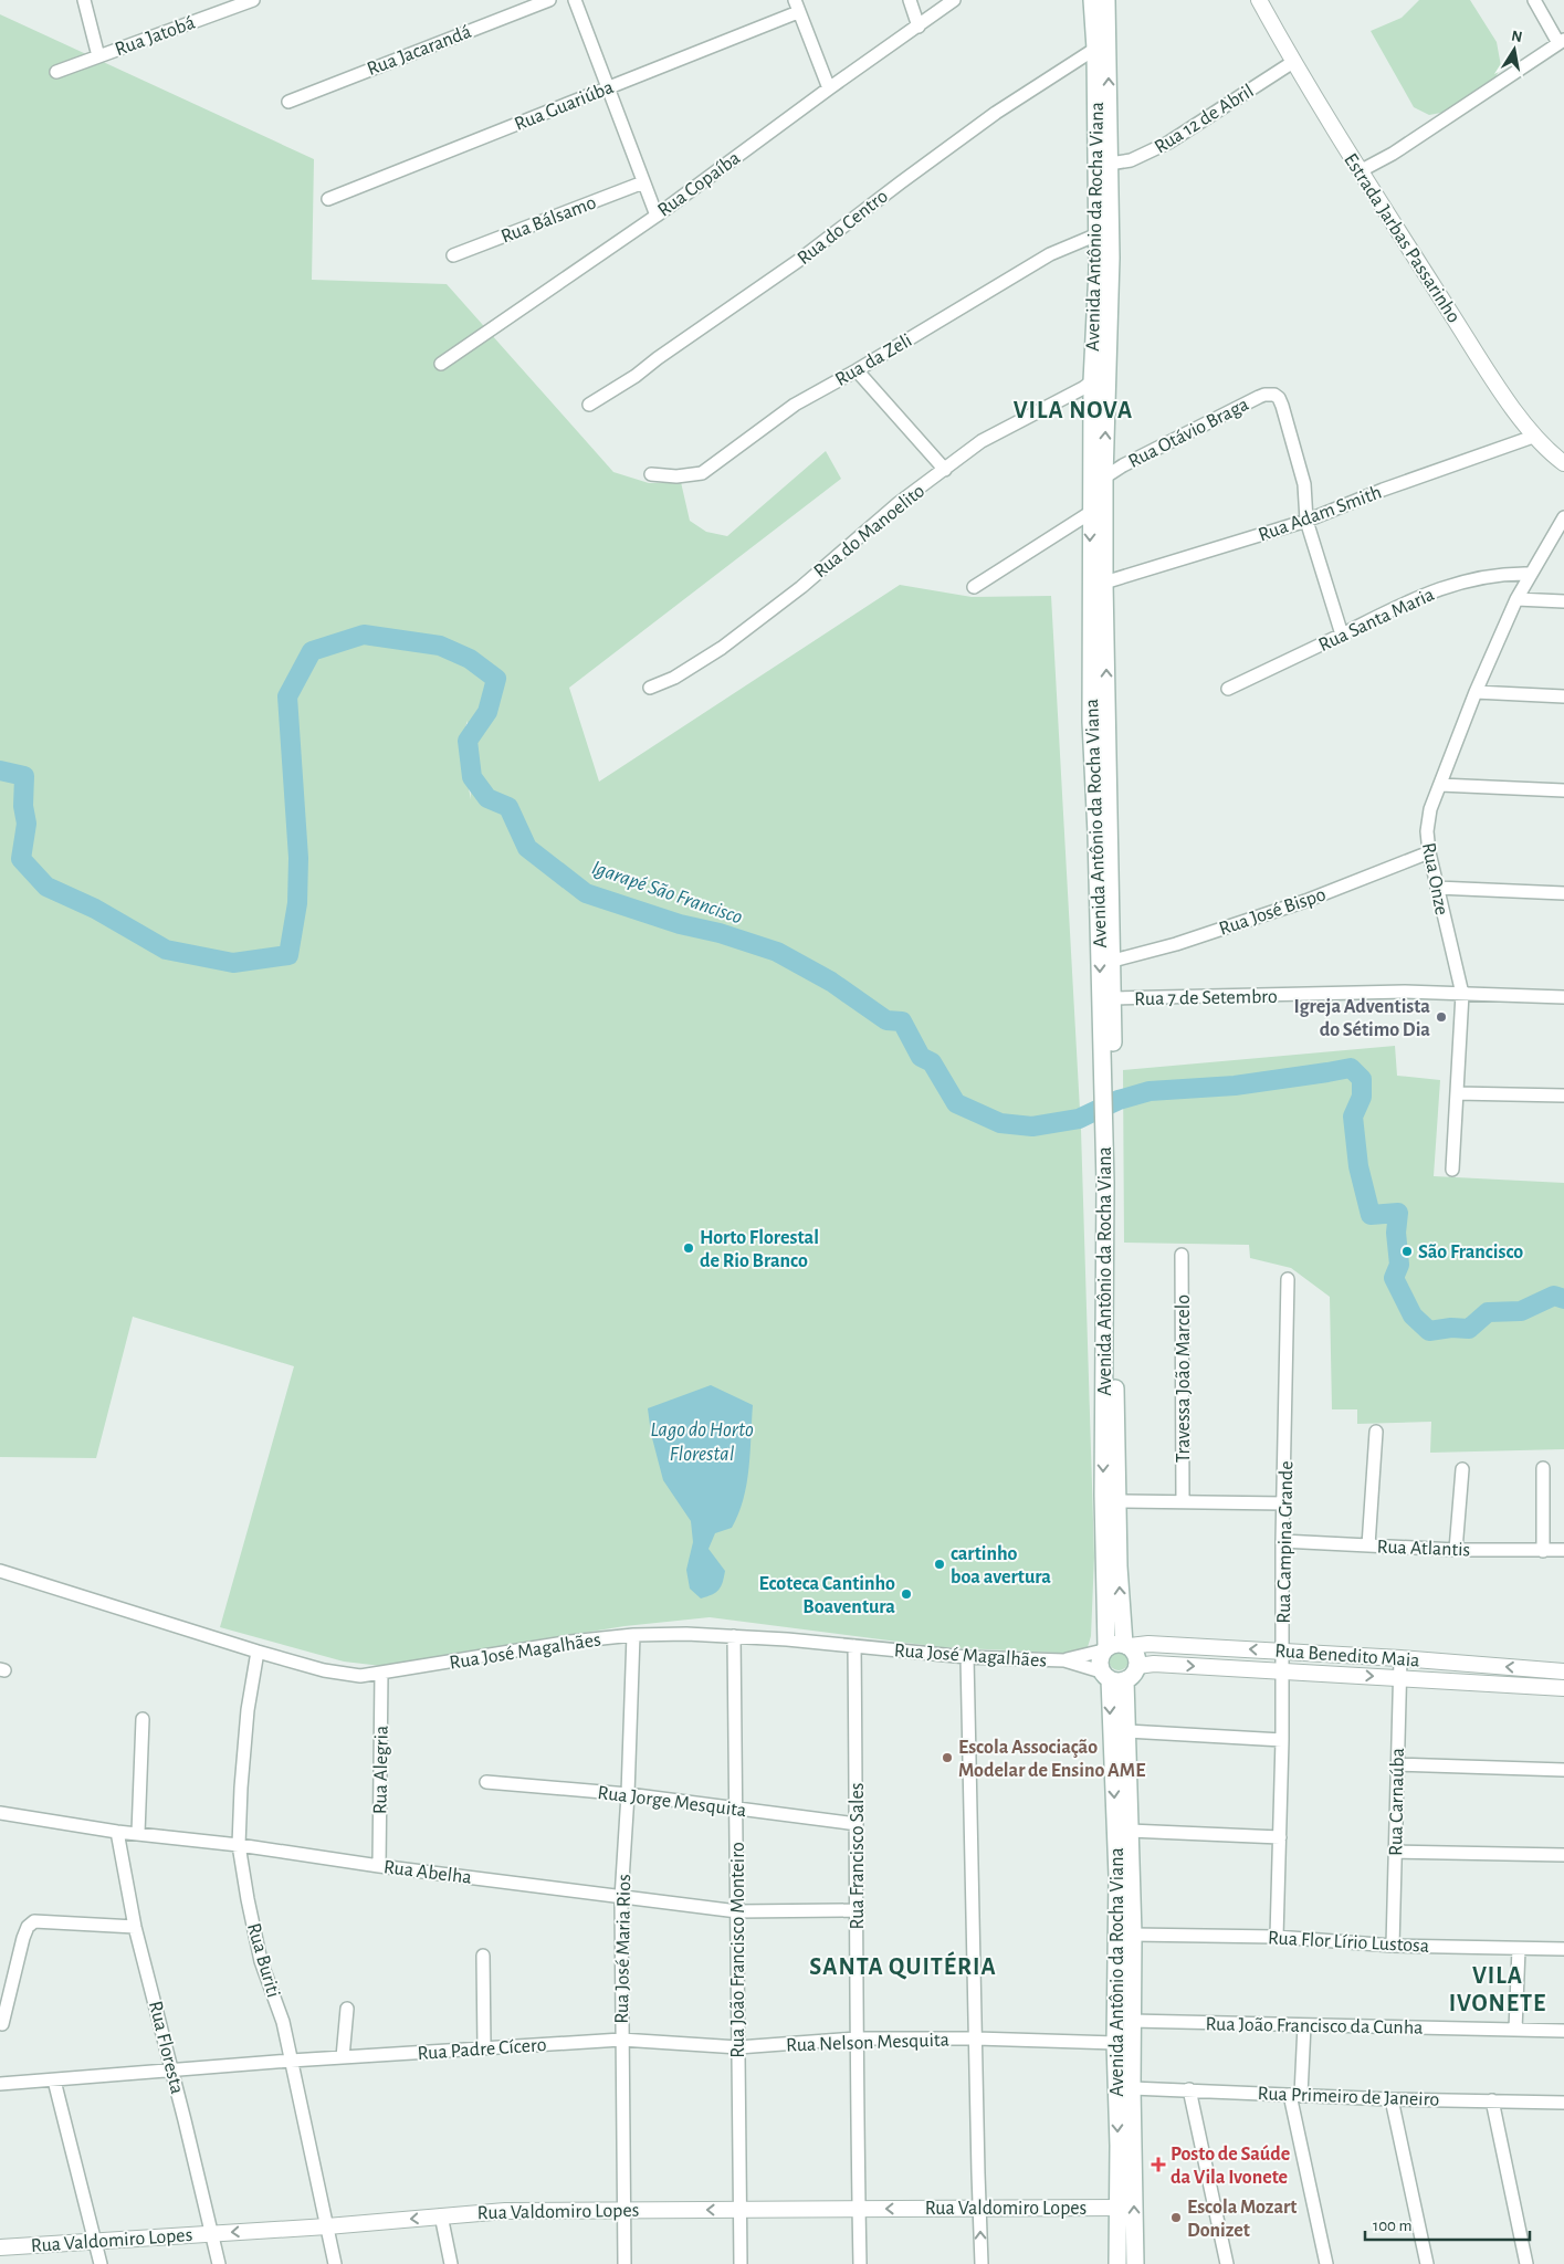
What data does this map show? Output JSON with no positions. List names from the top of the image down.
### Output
{
  "streets": {
    "main road": ["Avenida Antônio da Rocha Viana"],
    "street": [
      "Rua Jatobá",
      "Rua Jacarandá",
      "Rua Guariúba",
      "Rua 12 de Abril",
      "Rua Copaíba",
      "Rua Bálsamo",
      "Rua do Centro",
      "Estrada Jarbas Passarinho",
      "Rua da Zeli",
      "Rua Otávio Braga",
      "Rua Adam Smith",
      "Rua do Manoelito",
      "Rua Santa Maria",
      "Rua Onze",
      "Rua José Bispo",
      "Rua 7 de Setembro",
      "Travessa João Marcelo",
      "Rua Campina Grande",
      "Rua Atlantis",
      "Rua José Magalhães",
      "Rua Benedito Maia",
      "Rua Alegria",
      "Rua Jorge Mesquita",
      "Rua Carnaúba",
      "Rua Francisco Sales",
      "Rua Abelha",
      "Rua Flor Lírio Lustosa",
      "Rua José Maria Rios",
      "Rua João Francisco Monteiro",
      "Rua Buriti",
      "Rua João Francisco da Cunha",
      "Rua Nelson Mesquita",
      "Rua Floresta",
      "Rua Padre Cícero",
      "Rua Primeiro de Janeiro",
      "Rua Valdomiro Lopes"
    ]
  },
  "crossings": [
    ["Rua 12 de Abril", "Avenida Antônio da Rocha Viana"],
    ["Rua 12 de Abril", "Estrada Jarbas Passarinho"],
    ["Rua do Centro", "Avenida Antônio da Rocha Viana"],
    ["Avenida Antônio da Rocha Viana", "Rua da Zeli"],
    ["Avenida Antônio da Rocha Viana", "Rua Otávio Braga"],
    ["Avenida Antônio da Rocha Viana", "Rua Adam Smith"],
    ["Avenida Antônio da Rocha Viana", "Rua do Manoelito"],
    ["Avenida Antônio da Rocha Viana", "Rua José Bispo"],
    ["Avenida Antônio da Rocha Viana", "Rua 7 de Setembro"],
    ["Avenida Antônio da Rocha Viana", "Rua José Magalhães"],
    ["Avenida Antônio da Rocha Viana", "Rua Benedito Maia"],
    ["Avenida Antônio da Rocha Viana", "Rua Flor Lírio Lustosa"],
    ["Avenida Antônio da Rocha Viana", "Rua João Francisco da Cunha"],
    ["Avenida Antônio da Rocha Viana", "Rua Nelson Mesquita"],
    ["Avenida Antônio da Rocha Viana", "Rua Primeiro de Janeiro"],
    ["Avenida Antônio da Rocha Viana", "Rua Valdomiro Lopes"],
    ["Estrada Jarbas Passarinho", "Rua Adam Smith"],
    ["Rua Otávio Braga", "Rua Adam Smith"],
    ["Rua Santa Maria", "Rua Onze"],
    ["Rua Onze", "Rua José Bispo"],
    ["Rua Onze", "Rua 7 de Setembro"],
    ["Rua Campina Grande", "Rua Atlantis"],
    ["Rua Campina Grande", "Rua Benedito Maia"],
    ["Rua Campina Grande", "Rua Flor Lírio Lustosa"],
    ["Rua José Magalhães", "Rua Benedito Maia"],
    ["Rua José Magalhães", "Rua Alegria"],
    ["Rua José Magalhães", "Rua Francisco Sales"],
    ["Rua José Magalhães", "Rua José Maria Rios"],
    ["Rua José Magalhães", "Rua João Francisco Monteiro"],
    ["Rua José Magalhães", "Rua Buriti"],
    ["Rua Benedito Maia", "Rua Carnaúba"],
    ["Rua Alegria", "Rua Abelha"],
    ["Rua Jorge Mesquita", "Rua Francisco Sales"],
    ["Rua Jorge Mesquita", "Rua José Maria Rios"],
    ["Rua Jorge Mesquita", "Rua João Francisco Monteiro"],
    ["Rua Carnaúba", "Rua Flor Lírio Lustosa"],
    ["Rua Francisco Sales", "Rua Abelha"],
    ["Rua Francisco Sales", "Rua Nelson Mesquita"],
    ["Rua Francisco Sales", "Rua Valdomiro Lopes"],
    ["Rua Abelha", "Rua José Maria Rios"],
    ["Rua Abelha", "Rua João Francisco Monteiro"],
    ["Rua Abelha", "Rua Buriti"],
    ["Rua Abelha", "Rua Floresta"],
    ["Rua José Maria Rios", "Rua Nelson Mesquita"],
    ["Rua José Maria Rios", "Rua Padre Cícero"],
    ["Rua José Maria Rios", "Rua Valdomiro Lopes"],
    ["Rua João Francisco Monteiro", "Rua Nelson Mesquita"],
    ["Rua João Francisco Monteiro", "Rua Valdomiro Lopes"],
    ["Rua Buriti", "Rua Padre Cícero"],
    ["Rua Buriti", "Rua Valdomiro Lopes"],
    ["Rua Nelson Mesquita", "Rua Padre Cícero"],
    ["Rua Floresta", "Rua Padre Cícero"],
    ["Rua Floresta", "Rua Valdomiro Lopes"]
  ],
  "one_way": ["Rua Valdomiro Lopes"],
  "districts": ["VILA NOVA", "SANTA QUITÉRIA", "VILA IVONETE"],
  "water": ["Igarapé São Francisco", "Lago do Horto Florestal"],
  "places": {
    "other": [
      "Igreja Adventista do Sétimo Dia",
      "Horto Florestal de Rio Branco",
      "São Francisco",
      "cartinho boa avertura",
      "Ecoteca Cantinho Boaventura",
      "Escola Associação Modelar de Ensino AME",
      "Escola Mozart Donizet"
    ],
    "health": ["Posto de Saúde da Vila Ivonete"]
  },
  "scale_bar": "100 m",
  "north": "top"
}
